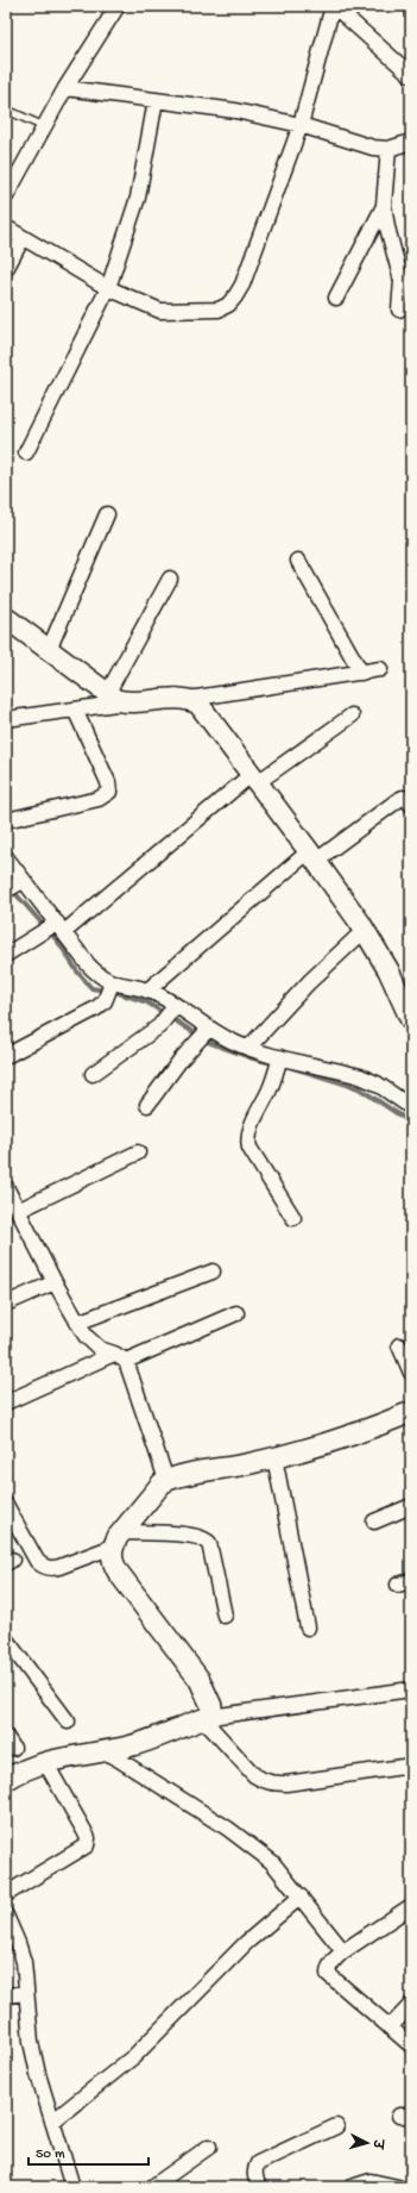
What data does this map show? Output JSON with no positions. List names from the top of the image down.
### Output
{
  "scale_bar": "50 m",
  "north": "right"
}
